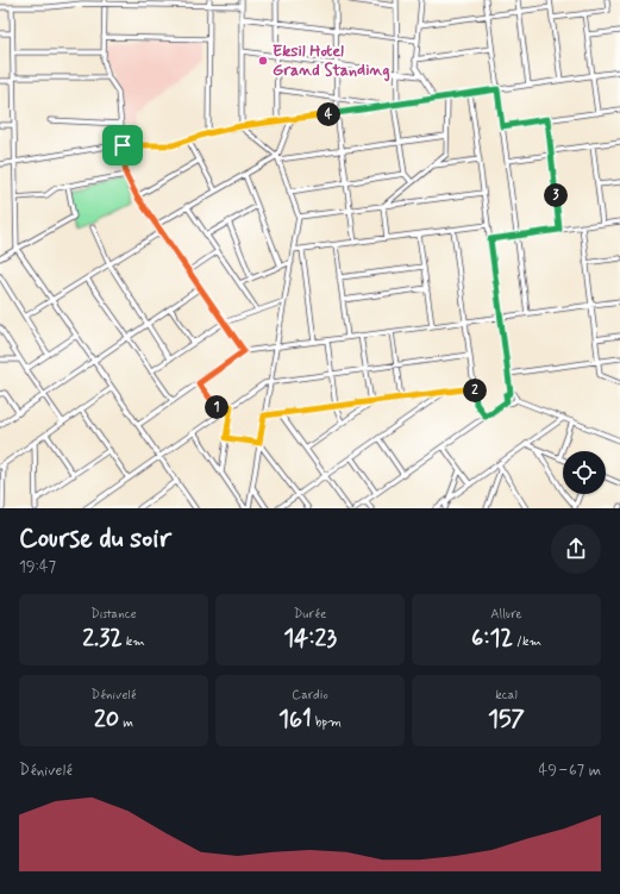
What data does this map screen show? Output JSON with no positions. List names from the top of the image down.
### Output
{
  "places": ["Eksil Hotel Grand Standing"],
  "page": {
    "pins": [
      "4",
      "3",
      "2",
      "1"
    ],
    "heading": ["Course du soir", "19:47"],
    "stats": [
      ["Distance", "2.32 km"],
      ["Durée", "14:23"],
      ["Allure", "6:12 /km"],
      ["Dénivelé", "20 m"],
      ["Cardio", "161 bpm"],
      ["kcal", "157"]
    ],
    "chart": ["Dénivelé", "49–67 m"]
  }
}
